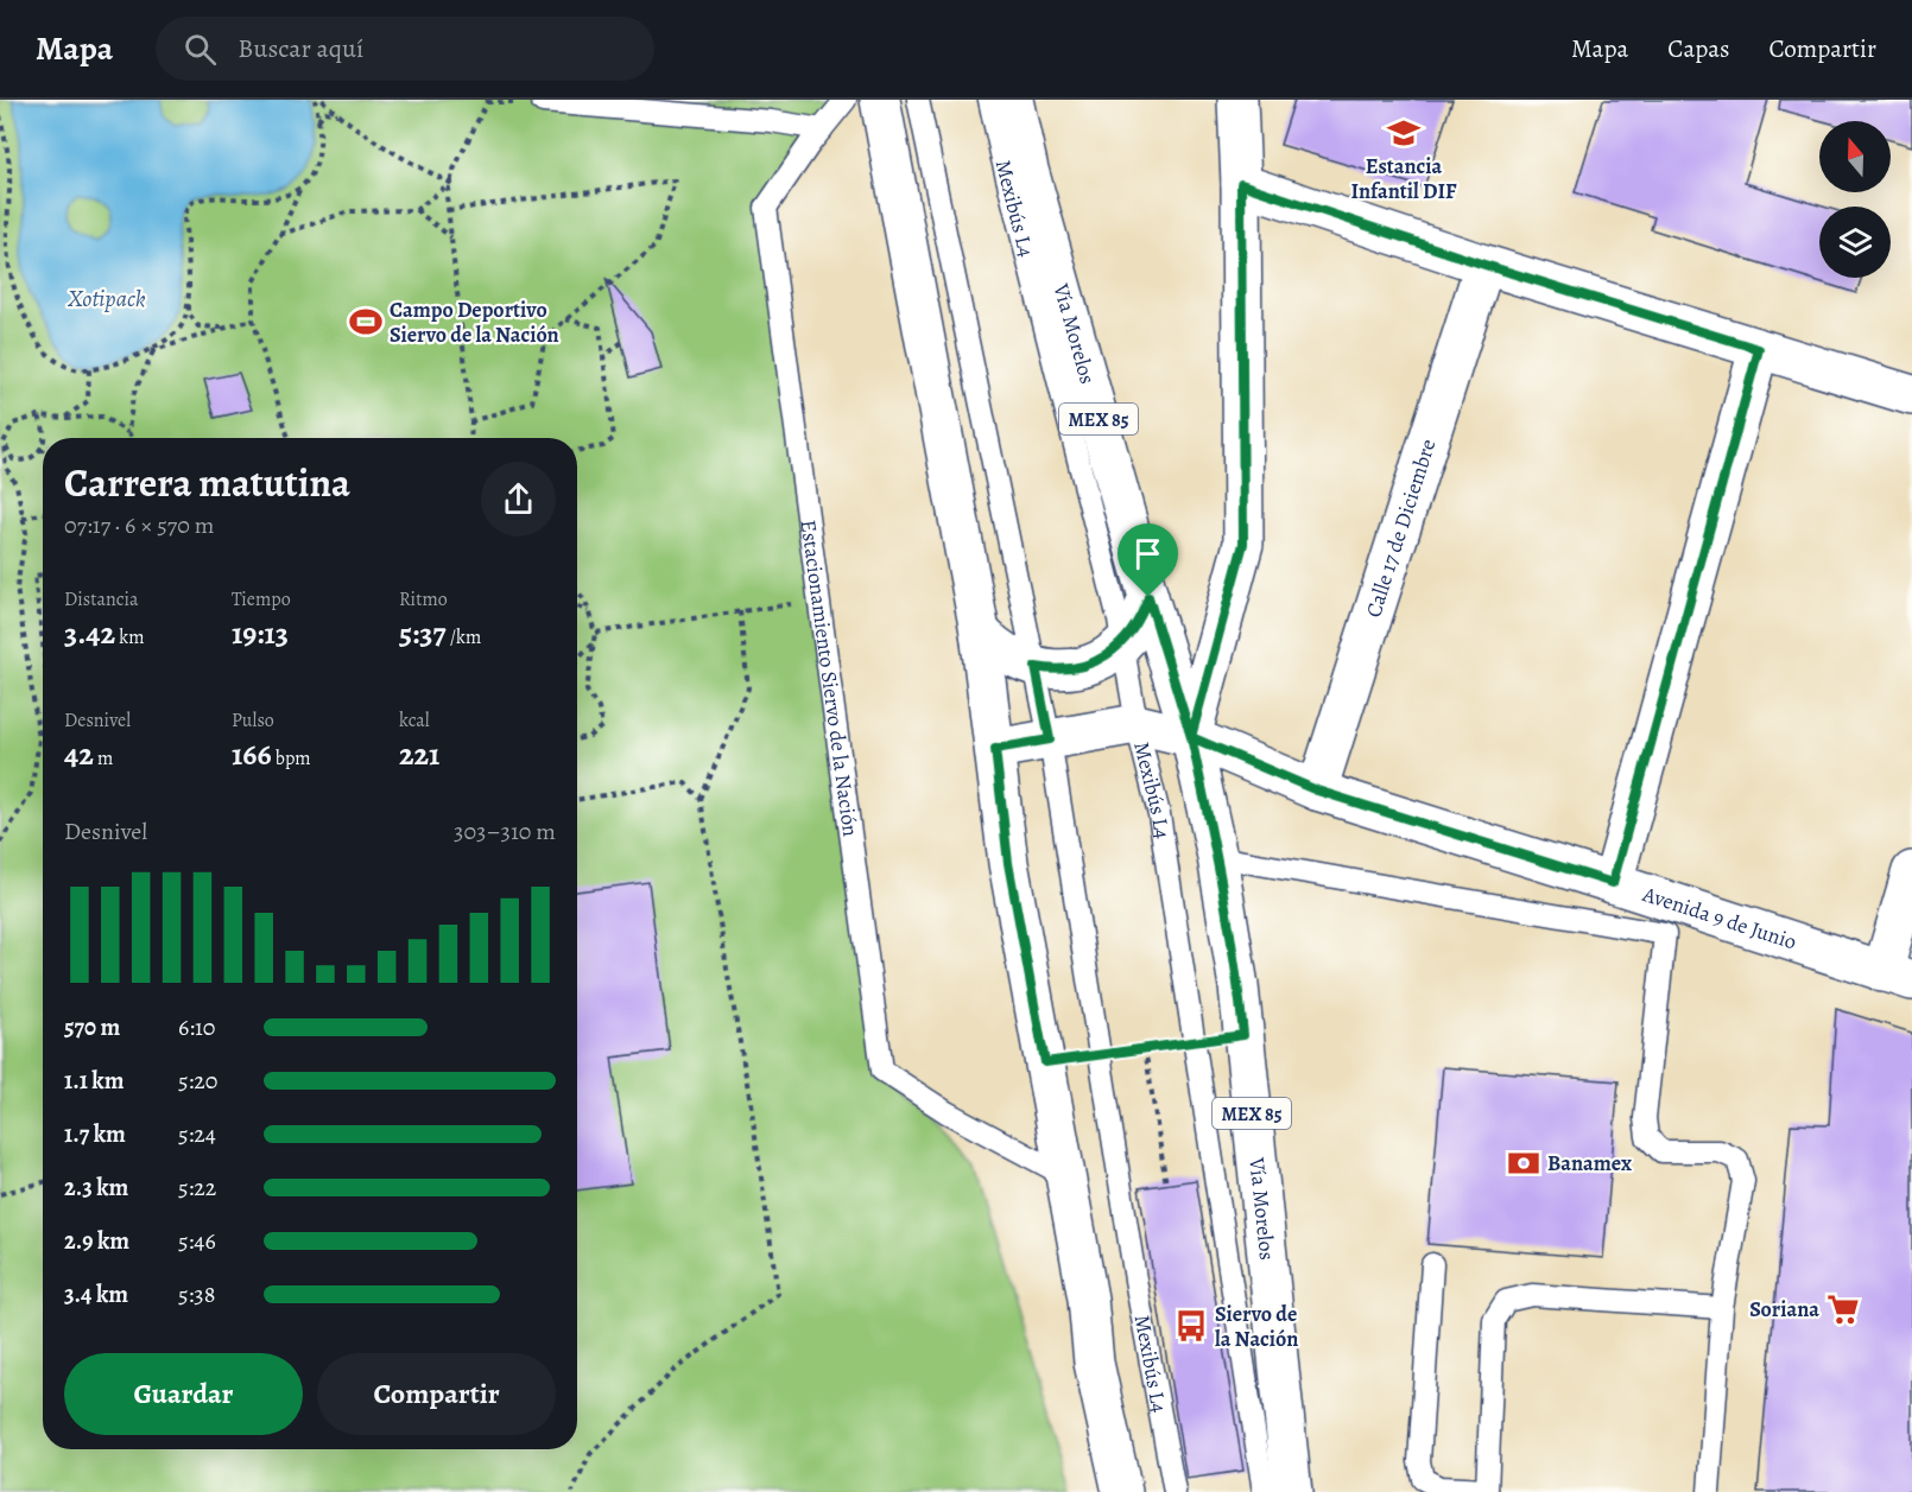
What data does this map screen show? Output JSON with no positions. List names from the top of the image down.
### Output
{
  "streets": {
    "street": [
      "Vía Morelos",
      "MEX 85",
      "Calle 17 de Diciembre",
      "Avenida 9 de Junio"
    ],
    "lane": ["Mexibús L4", "Estacionamiento Siervo de la Nación"]
  },
  "crossings": [
    ["Mexibús L4", "Avenida 9 de Junio"],
    ["Vía Morelos", "Avenida 9 de Junio"],
    ["Calle 17 de Diciembre", "Avenida 9 de Junio"]
  ],
  "water": ["Xotipack"],
  "places": {
    "school or university": ["Estancia Infantil DIF"],
    "sports": ["Campo Deportivo Siervo de la Nación"],
    "bank": ["Banamex"],
    "supermarket": ["Soriana"],
    "bus stop": ["Siervo de la Nación"]
  },
  "north": "top",
  "page": {
    "header": "Mapa",
    "search": "Buscar aquí",
    "nav": ["Mapa", "Capas", "Compartir"],
    "heading": ["Carrera matutina", "07:17 · 6 × 570 m"],
    "stats": [
      ["Distancia", "3.42 km"],
      ["Tiempo", "19:13"],
      ["Ritmo", "5:37 /km"],
      ["Desnivel", "42 m"],
      ["Pulso", "166 bpm"],
      ["kcal", "221"]
    ],
    "chart": ["Desnivel", "303–310 m"],
    "list": [
      {
        "name": "570 m",
        "note": "6:10"
      },
      {
        "name": "1.1 km",
        "note": "5:20"
      },
      {
        "name": "1.7 km",
        "note": "5:24"
      },
      {
        "name": "2.3 km",
        "note": "5:22"
      },
      {
        "name": "2.9 km",
        "note": "5:46"
      },
      {
        "name": "3.4 km",
        "note": "5:38"
      }
    ],
    "buttons": ["Guardar", "Compartir"]
  }
}
